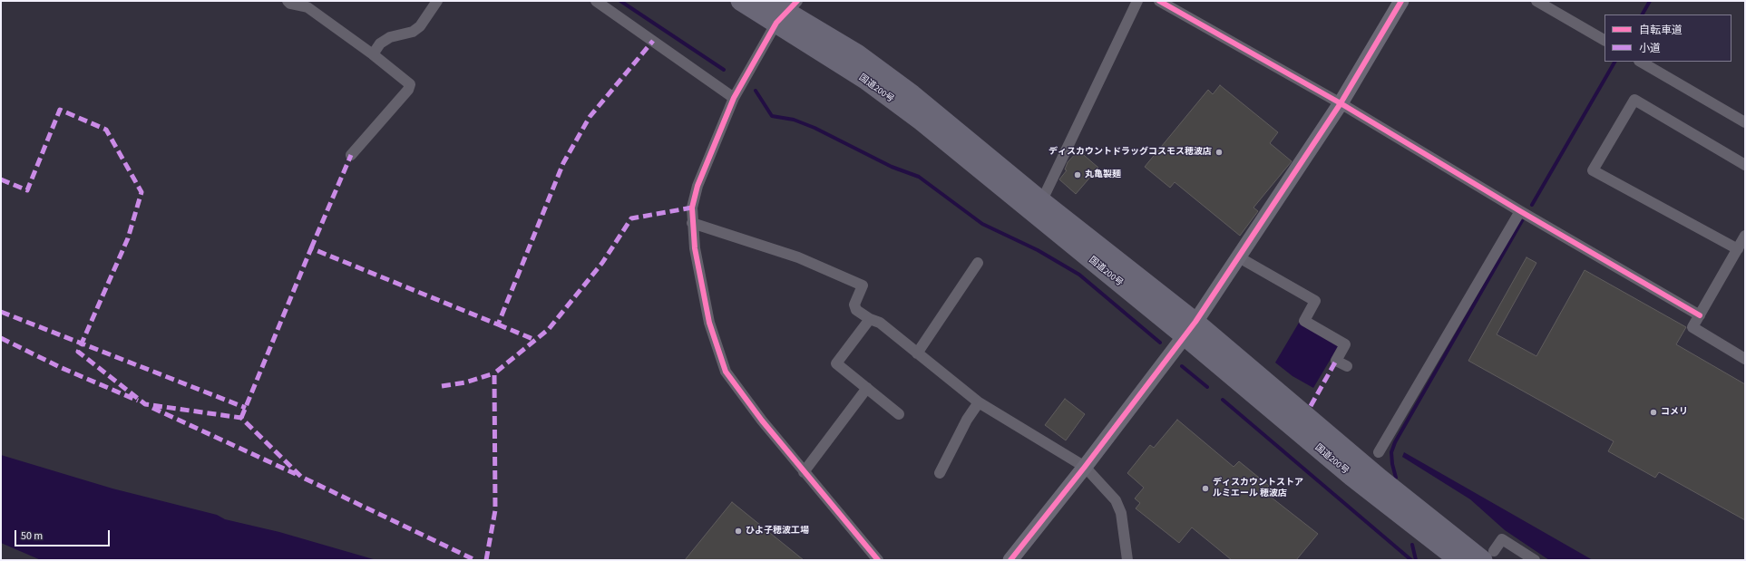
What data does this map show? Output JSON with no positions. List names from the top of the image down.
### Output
{
  "streets": {
    "highway": ["国道200号"]
  },
  "places": [
    "ディスカウントドラッグコスモス穂波店",
    "丸亀製麺",
    "コメリ",
    "ディスカウントストア ルミエール 穂波店",
    "ひよ子穂波工場"
  ],
  "legend": ["自転車道", "小道"],
  "scale_bar": "50 m"
}
